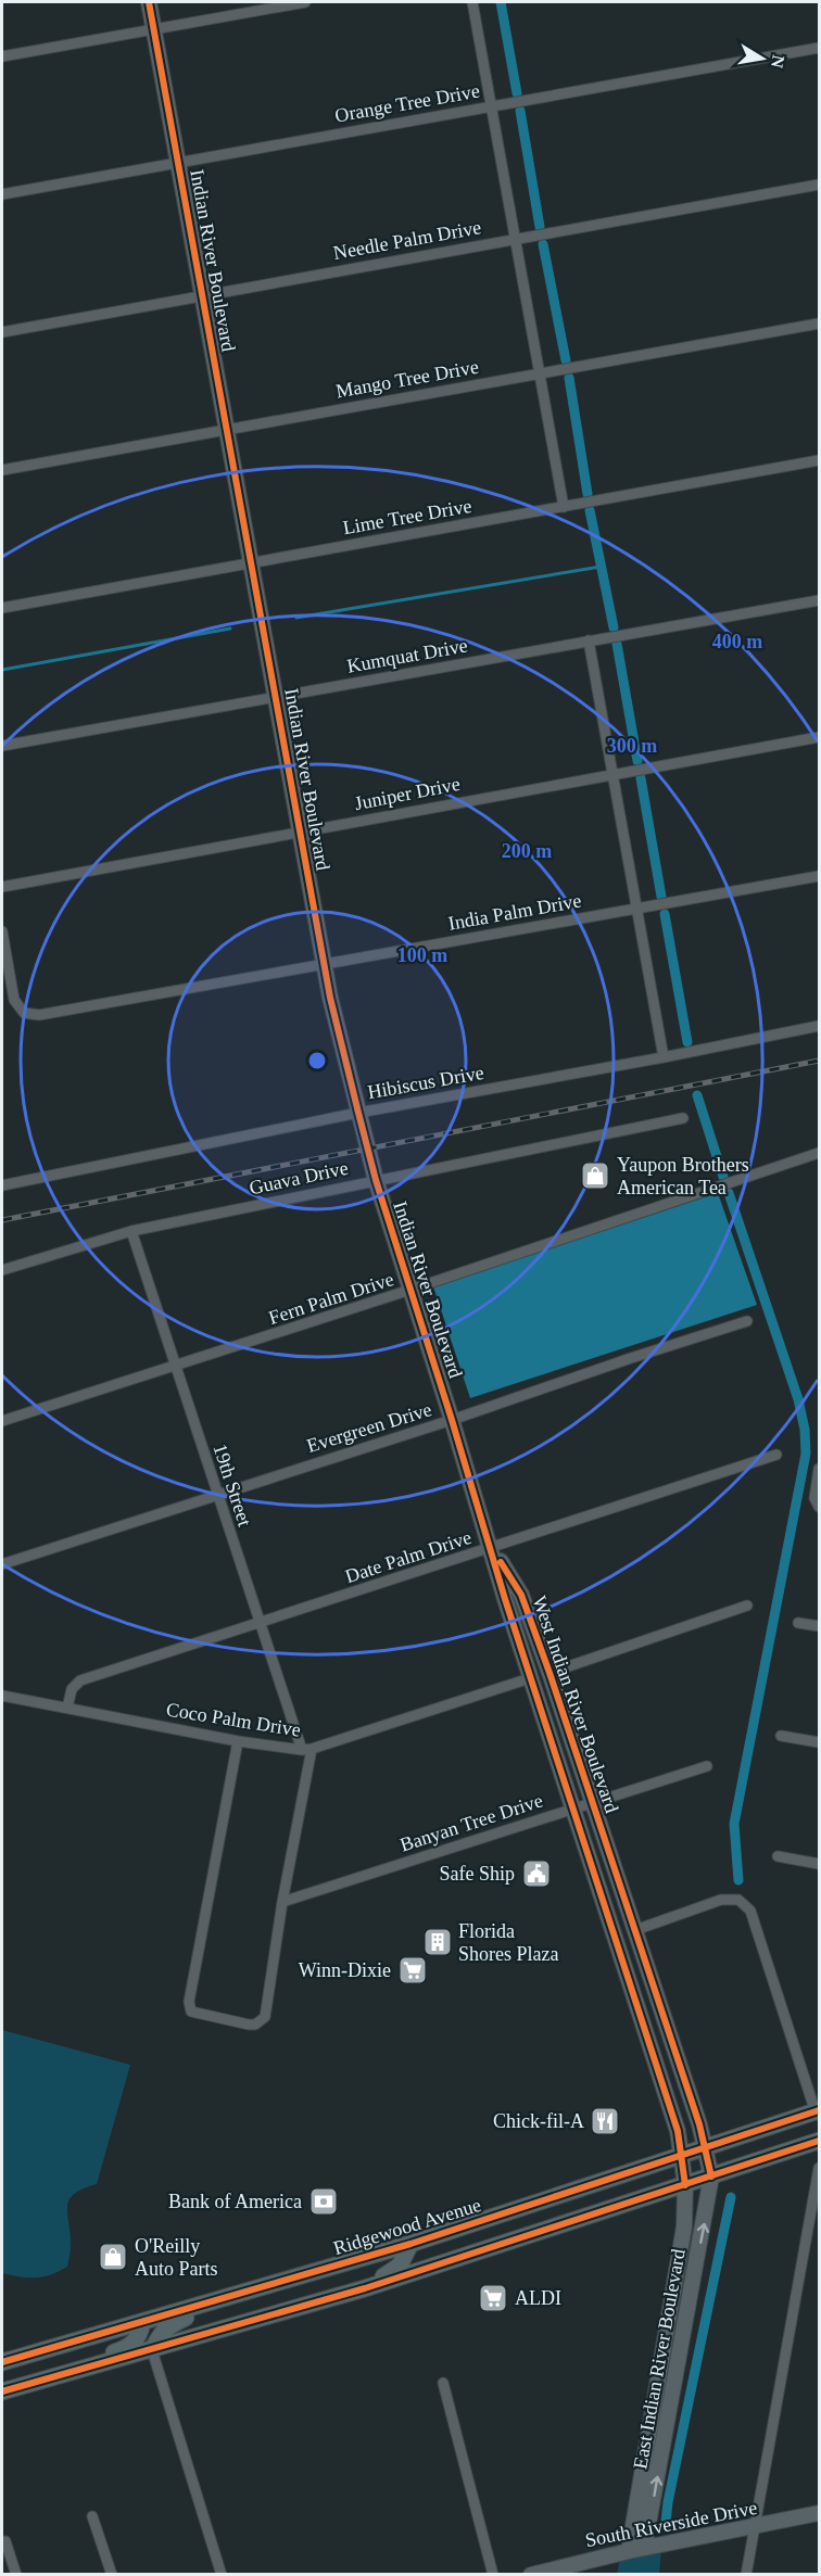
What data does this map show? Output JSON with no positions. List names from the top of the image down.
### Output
{
  "streets": {
    "main road": [
      "Indian River Boulevard",
      "West Indian River Boulevard",
      "Ridgewood Avenue",
      "East Indian River Boulevard",
      "South Riverside Drive"
    ],
    "street": [
      "Orange Tree Drive",
      "Needle Palm Drive",
      "Mango Tree Drive",
      "Lime Tree Drive",
      "Kumquat Drive",
      "Juniper Drive",
      "India Palm Drive",
      "Hibiscus Drive",
      "Guava Drive",
      "Fern Palm Drive",
      "Evergreen Drive",
      "19th Street",
      "Date Palm Drive",
      "Coco Palm Drive",
      "Banyan Tree Drive"
    ]
  },
  "crossings": [
    ["Orange Tree Drive", "Indian River Boulevard"],
    ["Needle Palm Drive", "Indian River Boulevard"],
    ["Indian River Boulevard", "Mango Tree Drive"],
    ["Indian River Boulevard", "Lime Tree Drive"],
    ["Indian River Boulevard", "Kumquat Drive"],
    ["Indian River Boulevard", "Juniper Drive"],
    ["Indian River Boulevard", "India Palm Drive"],
    ["Indian River Boulevard", "Hibiscus Drive"],
    ["Indian River Boulevard", "Guava Drive"],
    ["Indian River Boulevard", "Fern Palm Drive"],
    ["Indian River Boulevard", "Evergreen Drive"],
    ["Indian River Boulevard", "Date Palm Drive"],
    ["Indian River Boulevard", "West Indian River Boulevard"],
    ["Guava Drive", "19th Street"],
    ["Fern Palm Drive", "19th Street"],
    ["Evergreen Drive", "19th Street"],
    ["19th Street", "Date Palm Drive"],
    ["19th Street", "Coco Palm Drive"],
    ["19th Street", "Banyan Tree Drive"],
    ["Date Palm Drive", "West Indian River Boulevard"],
    ["Date Palm Drive", "Coco Palm Drive"],
    ["West Indian River Boulevard", "Coco Palm Drive"],
    ["West Indian River Boulevard", "Banyan Tree Drive"],
    ["West Indian River Boulevard", "Ridgewood Avenue"],
    ["West Indian River Boulevard", "East Indian River Boulevard"],
    ["East Indian River Boulevard", "South Riverside Drive"]
  ],
  "places": {
    "shop": ["Yaupon Brothers American Tea", "O'Reilly Auto Parts"],
    "public building": ["Safe Ship"],
    "building": ["Florida Shores Plaza"],
    "supermarket": ["Winn-Dixie", "ALDI"],
    "restaurant": ["Chick-fil-A"],
    "bank": ["Bank of America"]
  },
  "north": "right",
  "rings": [
    "400 m",
    "300 m",
    "200 m",
    "100 m"
  ]
}
